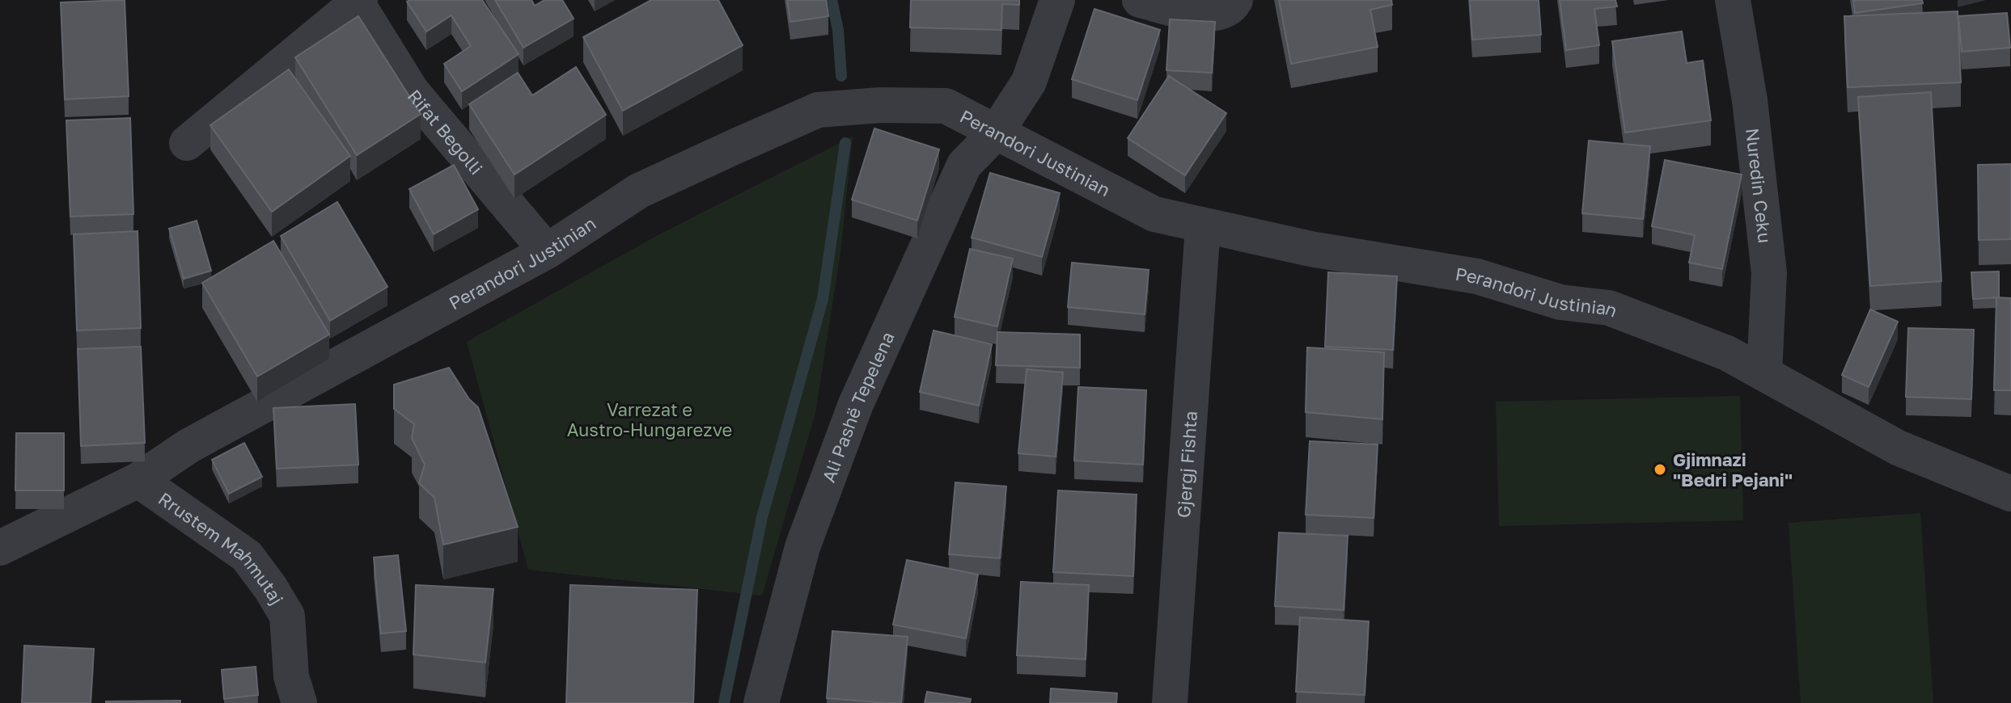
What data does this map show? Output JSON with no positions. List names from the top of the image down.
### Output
{
  "streets": {
    "street": [
      "Rifat Begolli",
      "Perandori Justinian",
      "Nuredin Ceku",
      "Ali Pashë Tepelena",
      "Gjergj Fishta",
      "Rrustem Mahmutaj"
    ]
  },
  "crossings": [
    ["Rifat Begolli", "Perandori Justinian"],
    ["Perandori Justinian", "Nuredin Ceku"],
    ["Perandori Justinian", "Ali Pashë Tepelena"],
    ["Perandori Justinian", "Gjergj Fishta"],
    ["Perandori Justinian", "Rrustem Mahmutaj"]
  ],
  "parks": ["Varrezat e Austro-Hungarezve"],
  "places": ["Gjimnazi \"Bedri Pejani\""]
}
